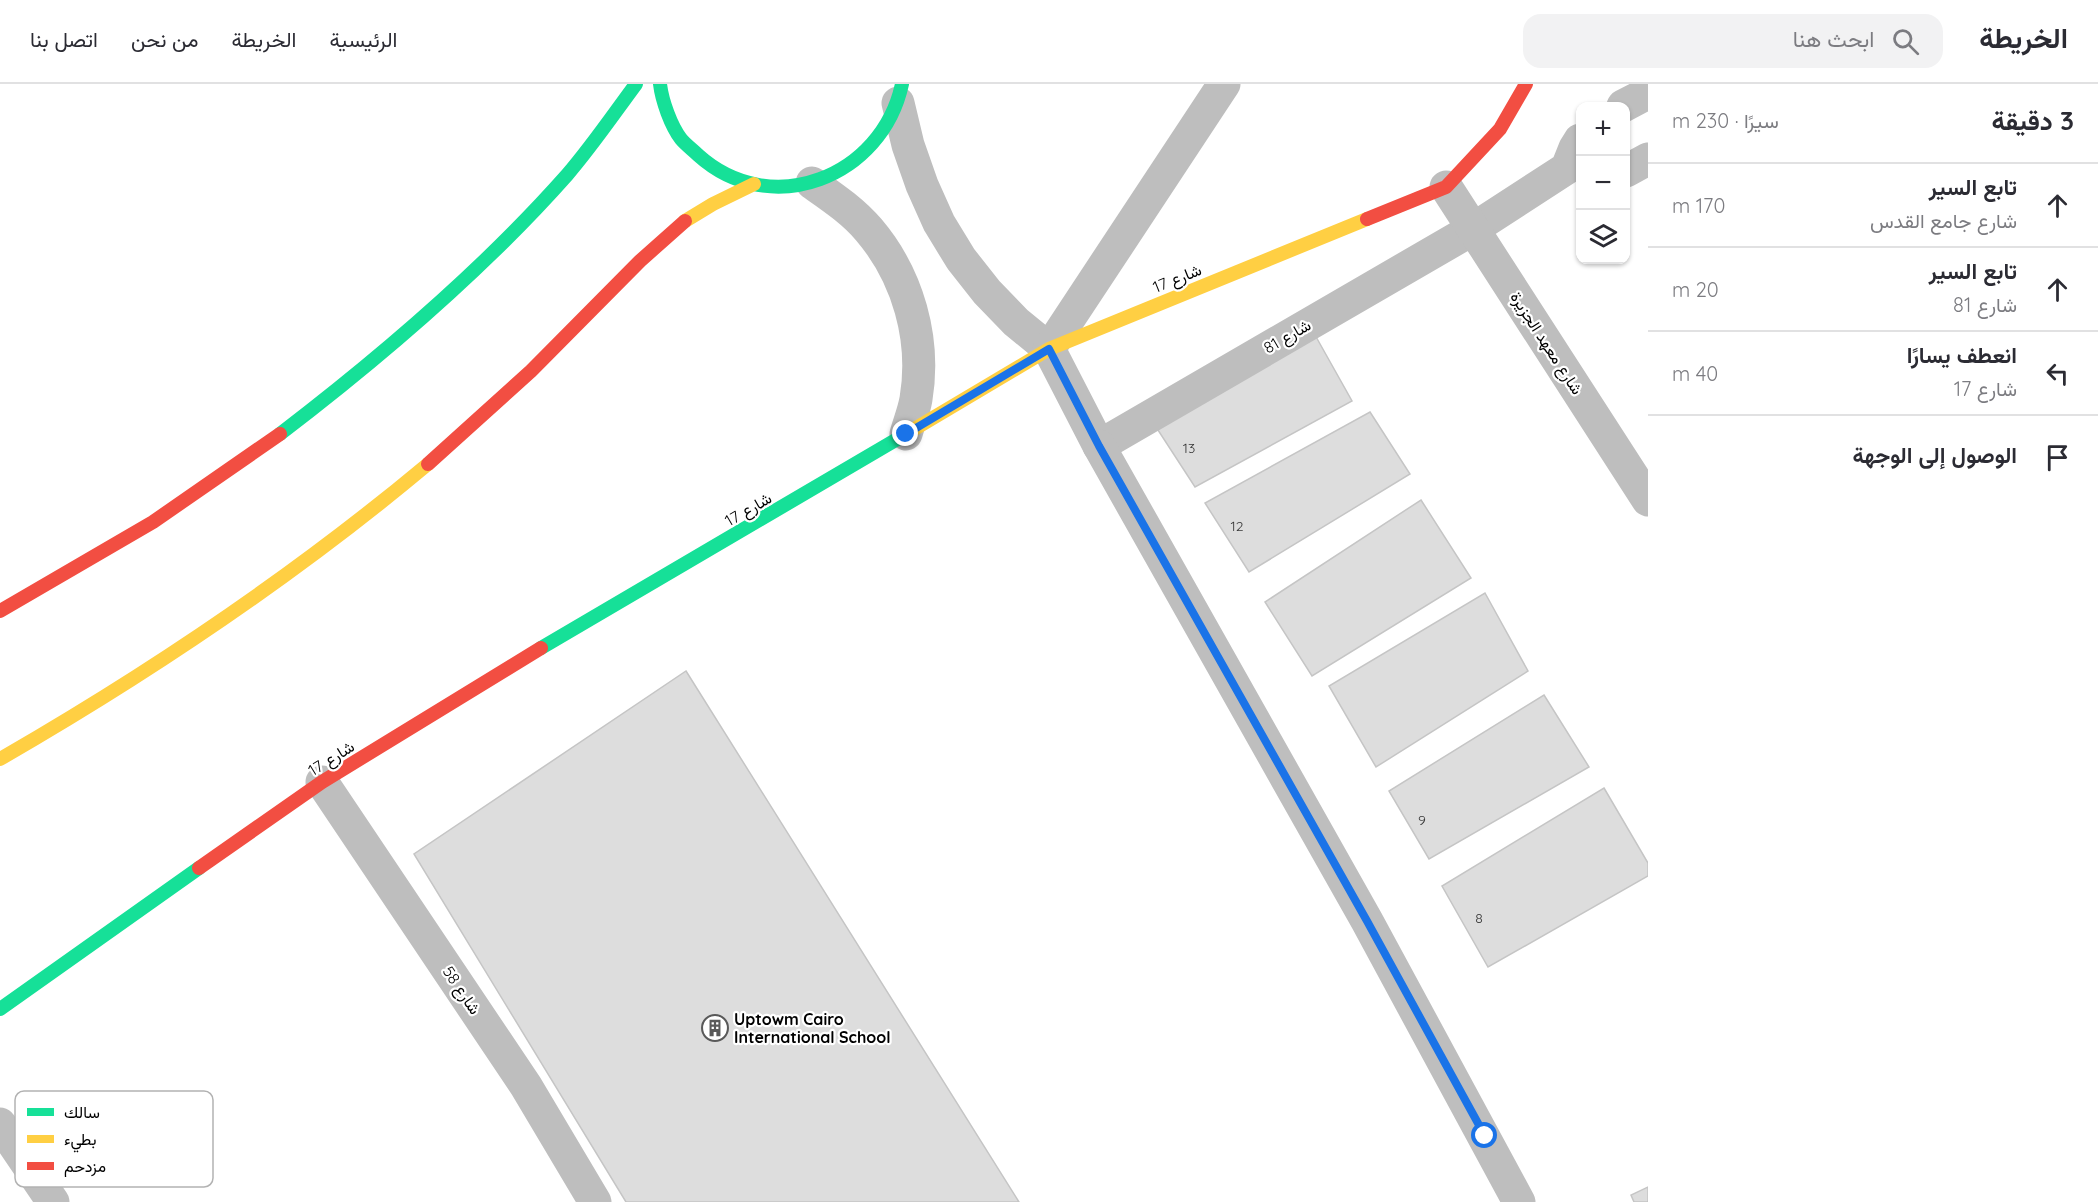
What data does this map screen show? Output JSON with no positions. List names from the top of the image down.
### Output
{
  "streets": {
    "main road": ["شارع 17"],
    "street": ["شارع 81", "شارع معهد الجزيرة", "شارع 58"]
  },
  "crossings": [
    ["شارع 17", "شارع معهد الجزيرة"],
    ["شارع 17", "شارع 58"],
    ["شارع 81", "شارع معهد الجزيرة"]
  ],
  "places": {
    "building": ["Uptowm Cairo International School"]
  },
  "house_numbers": [
    "13",
    "12",
    "9",
    "8"
  ],
  "legend": ["سالك", "بطيء", "مزدحم"],
  "page": {
    "header": "الخريطة",
    "search": "ابحث هنا",
    "nav": [
      "الرئيسية",
      "الخريطة",
      "من نحن",
      "اتصل بنا"
    ],
    "heading": ["3 دقيقة", "سيرًا · 230 m"],
    "map_buttons": ["+", "−"],
    "list": [
      ["تابع السير", "شارع جامع القدس", "170 m"],
      ["تابع السير", "شارع 81", "20 m"],
      ["انعطف يسارًا", "شارع 17", "40 m"],
      "الوصول إلى الوجهة"
    ]
  }
}
